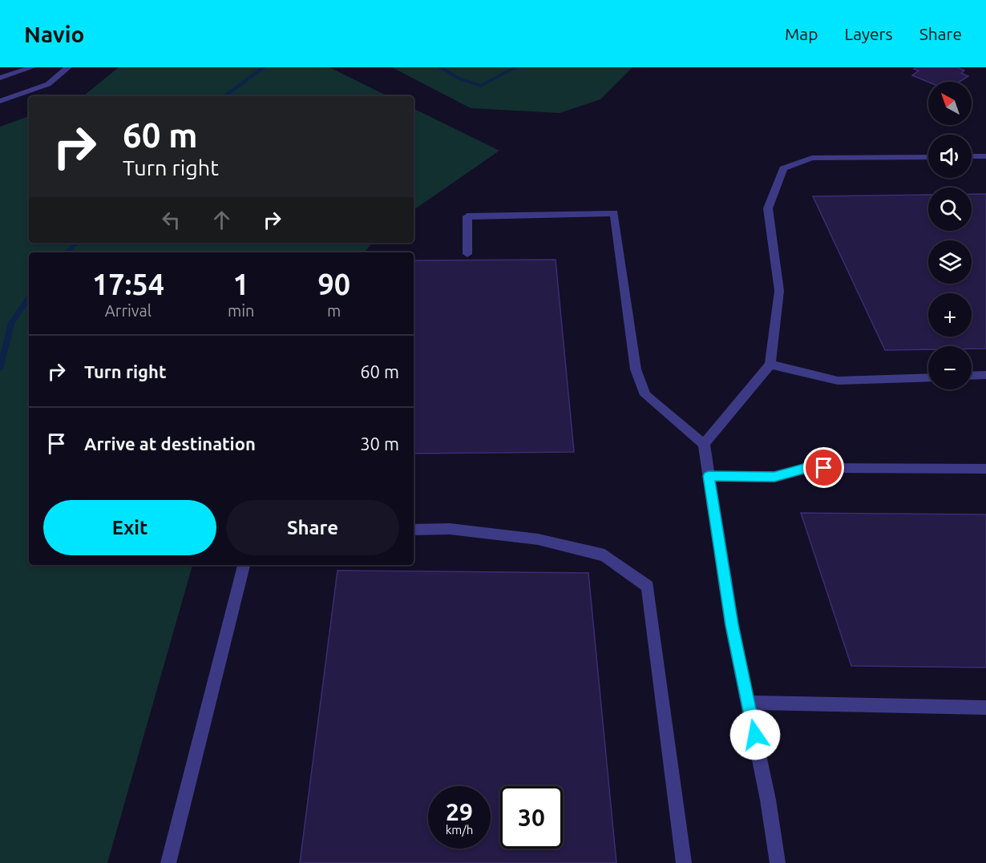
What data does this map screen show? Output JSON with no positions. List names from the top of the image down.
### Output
{
  "north": "top left",
  "page": {
    "header": "Navio",
    "nav": ["Map", "Layers", "Share"],
    "map_buttons": ["+", "−"],
    "turn": ["60 m", "Turn right"],
    "eta": [
      "17:54",
      "Arrival",
      "1",
      "min",
      "90",
      "m"
    ],
    "list": [
      {
        "name": "Turn right",
        "value": "60 m"
      },
      {
        "name": "Arrive at destination",
        "value": "30 m"
      }
    ],
    "buttons": ["Exit", "Share"],
    "speed": "29 km/h",
    "limit": "30"
  }
}
